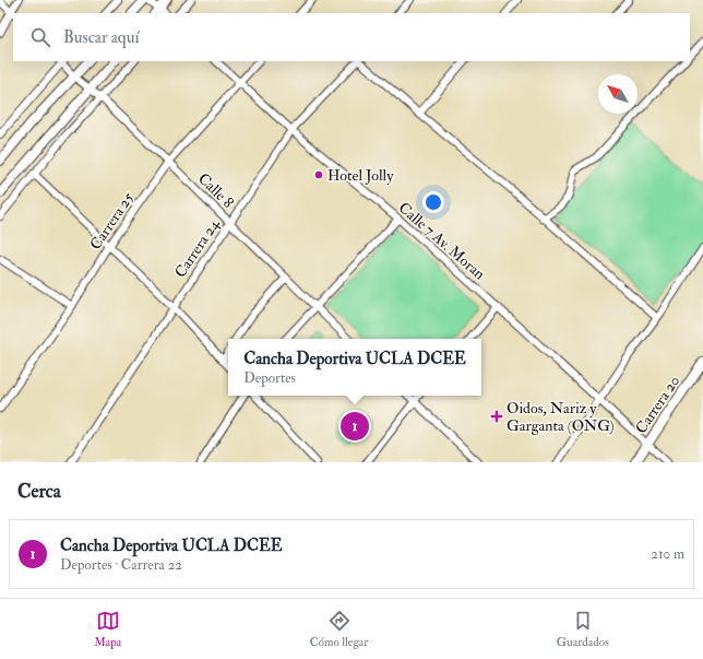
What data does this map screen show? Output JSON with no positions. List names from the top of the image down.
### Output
{
  "streets": {
    "street": [
      "Calle 8",
      "Carrera 25",
      "Calle 7 Av. Moran",
      "Carrera 24",
      "Carrera 20"
    ]
  },
  "crossings": [
    ["Calle 8", "Carrera 25"],
    ["Calle 8", "Carrera 24"],
    ["Carrera 25", "Calle 7 Av. Moran"],
    ["Calle 7 Av. Moran", "Carrera 24"],
    ["Calle 7 Av. Moran", "Carrera 20"]
  ],
  "places": {
    "other": ["Hotel Jolly"],
    "health": ["Oidos, Nariz y Garganta (ONG)"]
  },
  "north": "top left",
  "page": {
    "search": "Buscar aquí",
    "popup": ["Cancha Deportiva UCLA DCEE", "Deportes"],
    "pins": "1",
    "heading": "Cerca",
    "list": [
      {
        "mark": "1",
        "name": "Cancha Deportiva UCLA DCEE",
        "note": "Deportes · Carrera 22",
        "value": "210 m"
      }
    ],
    "nav": ["Mapa", "Cómo llegar", "Guardados"]
  }
}
